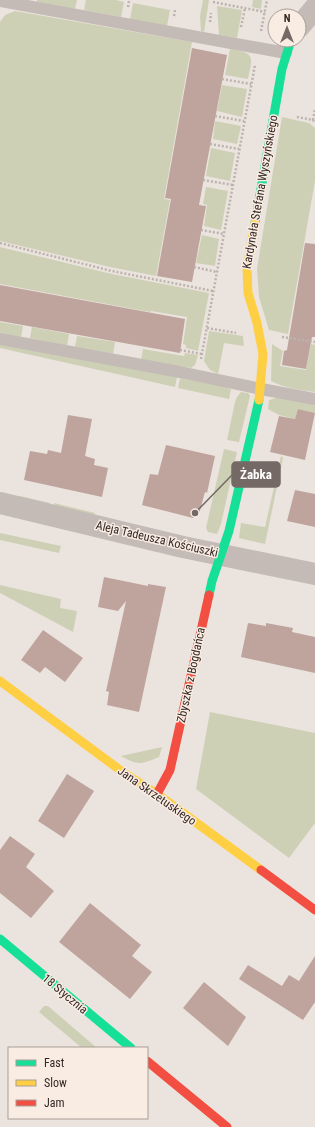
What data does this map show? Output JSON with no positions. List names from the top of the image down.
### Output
{
  "streets": {
    "street": [
      "Kardynała Stefana Wyszyńskiego",
      "Aleja Tadeusza Kościuszki",
      "Zbyszka z Bogdańca",
      "Jana Skrzetuskiego",
      "18 Stycznia"
    ]
  },
  "crossings": [
    ["Kardynała Stefana Wyszyńskiego", "Aleja Tadeusza Kościuszki"],
    ["Kardynała Stefana Wyszyńskiego", "Zbyszka z Bogdańca"],
    ["Aleja Tadeusza Kościuszki", "Zbyszka z Bogdańca"],
    ["Zbyszka z Bogdańca", "Jana Skrzetuskiego"]
  ],
  "places": ["Żabka"],
  "legend": ["Fast", "Slow", "Jam"],
  "north": "top"
}
